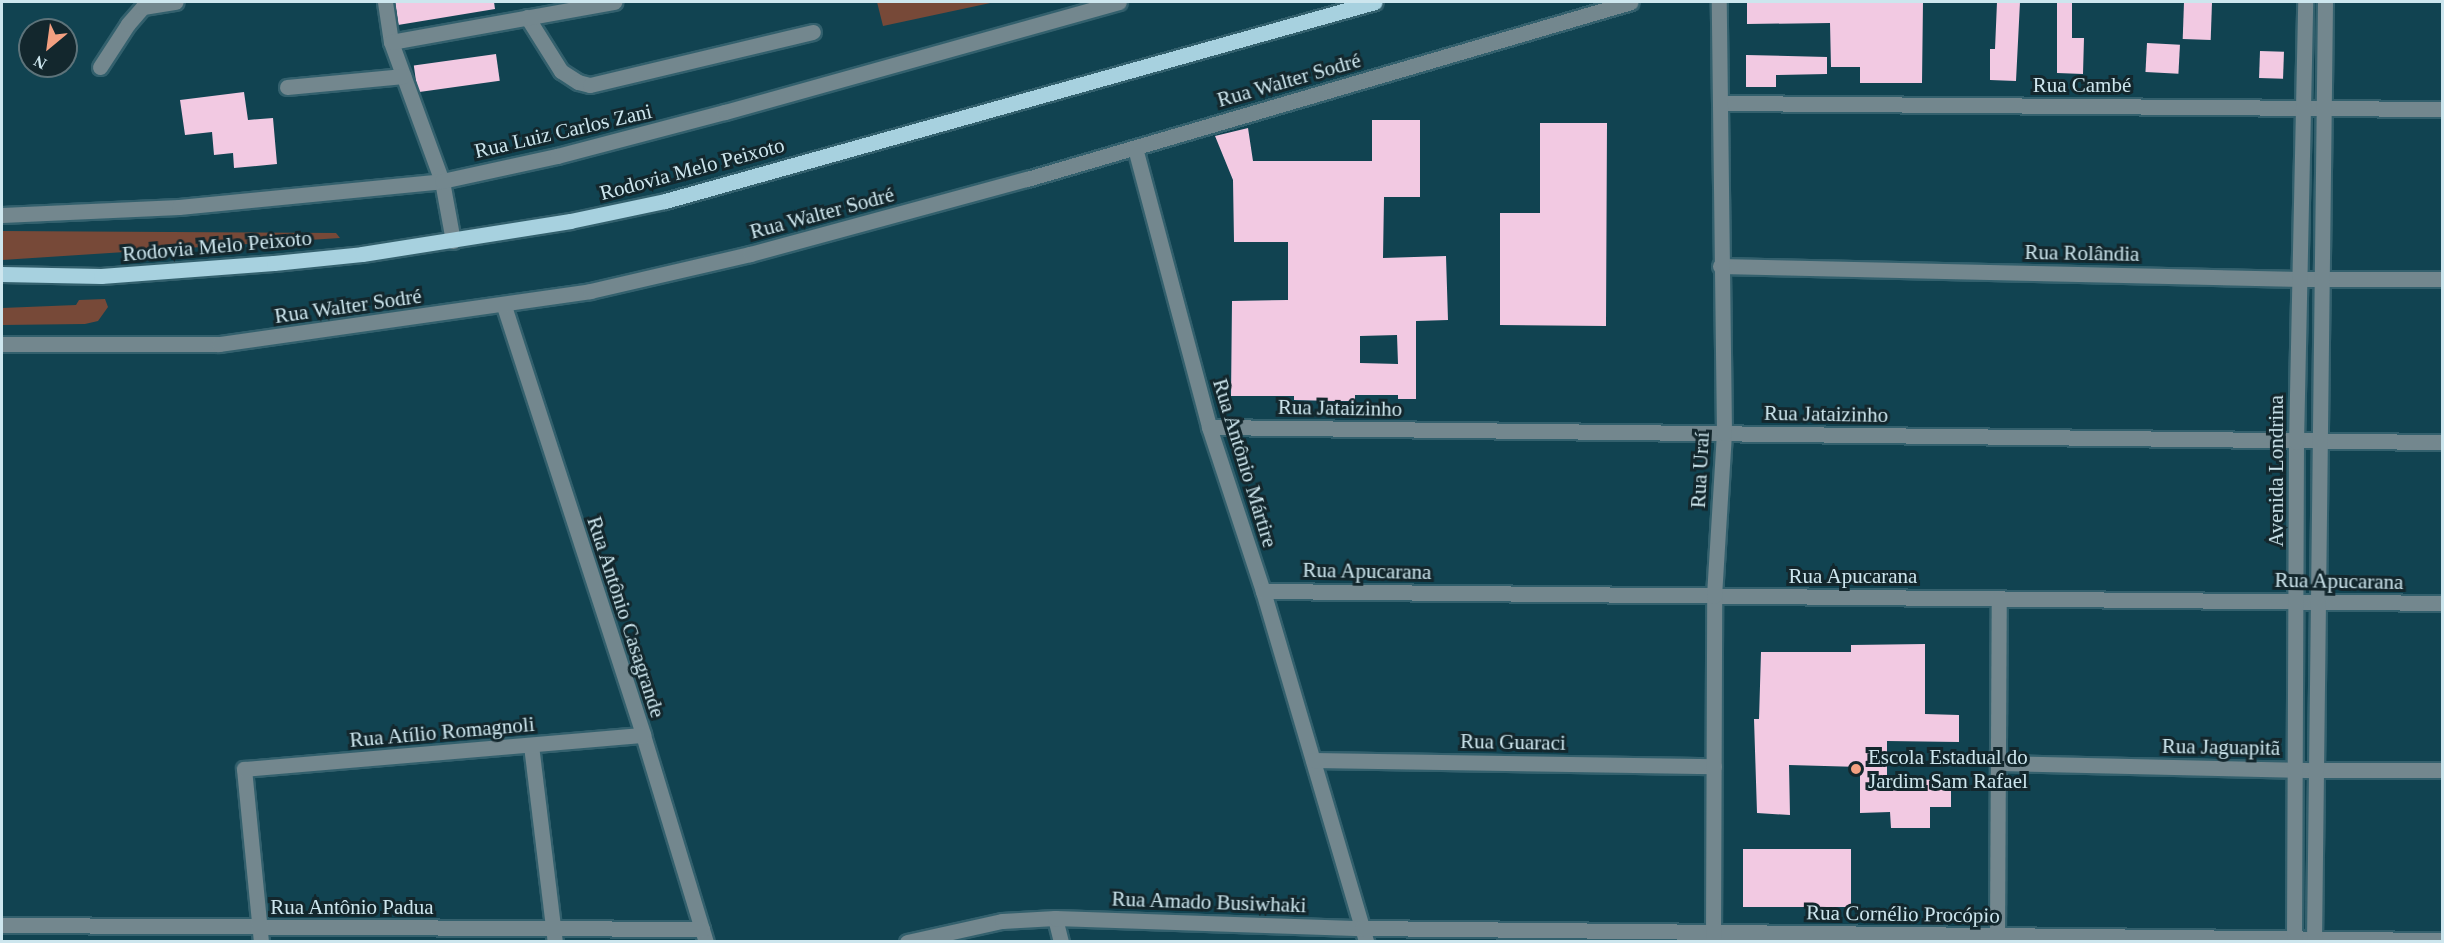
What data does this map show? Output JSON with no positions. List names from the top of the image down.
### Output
{
  "streets": {
    "main road": ["Rodovia Melo Peixoto"],
    "street": [
      "Rua Walter Sodré",
      "Rua Cambé",
      "Rua Luiz Carlos Zani",
      "Rua Rolândia",
      "Rua Jataizinho",
      "Rua Antônio Mártire",
      "Rua Uraí",
      "Avenida Londrina",
      "Rua Apucarana",
      "Rua Antônio Casagrande",
      "Rua Atílio Romagnoli",
      "Rua Guaraci",
      "Rua Jaguapitã",
      "Rua Amado Busiwhaki",
      "Rua Antônio Padua",
      "Rua Cornélio Procópio"
    ]
  },
  "crossings": [
    ["Rua Walter Sodré", "Rua Antônio Mártire"],
    ["Rua Walter Sodré", "Rua Antônio Casagrande"],
    ["Rua Cambé", "Rua Uraí"],
    ["Rua Cambé", "Avenida Londrina"],
    ["Rua Rolândia", "Rua Uraí"],
    ["Rua Rolândia", "Avenida Londrina"],
    ["Rua Jataizinho", "Rua Antônio Mártire"],
    ["Rua Jataizinho", "Rua Uraí"],
    ["Rua Jataizinho", "Avenida Londrina"],
    ["Rua Antônio Mártire", "Rua Apucarana"],
    ["Rua Antônio Mártire", "Rua Guaraci"],
    ["Rua Antônio Mártire", "Rua Amado Busiwhaki"],
    ["Rua Antônio Mártire", "Rua Cornélio Procópio"],
    ["Rua Uraí", "Rua Apucarana"],
    ["Rua Uraí", "Rua Guaraci"],
    ["Rua Uraí", "Rua Cornélio Procópio"],
    ["Avenida Londrina", "Rua Apucarana"],
    ["Avenida Londrina", "Rua Jaguapitã"],
    ["Avenida Londrina", "Rua Cornélio Procópio"],
    ["Rua Antônio Casagrande", "Rua Atílio Romagnoli"],
    ["Rua Antônio Casagrande", "Rua Antônio Padua"],
    ["Rua Atílio Romagnoli", "Rua Antônio Padua"],
    ["Rua Amado Busiwhaki", "Rua Cornélio Procópio"]
  ],
  "places": ["Escola Estadual do Jardim Sam Rafael"],
  "north": "bottom left"
}
